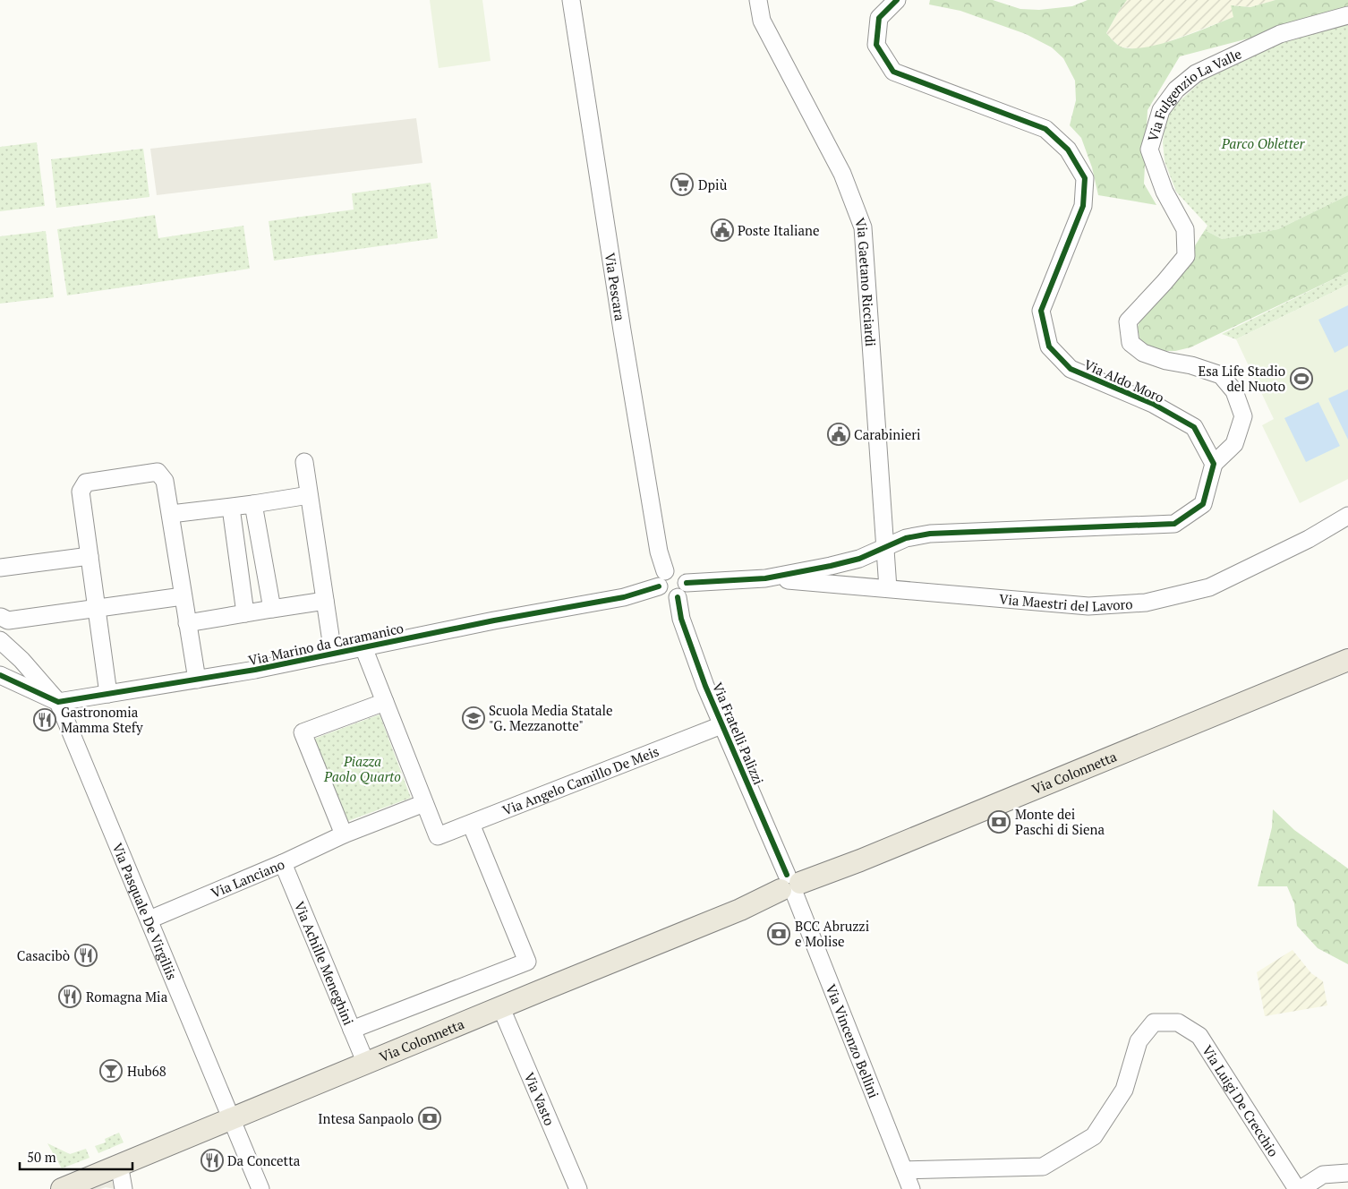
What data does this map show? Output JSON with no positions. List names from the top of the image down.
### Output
{
  "streets": {
    "main road": ["Via Colonnetta"],
    "street": [
      "Via Fulgenzio La Valle",
      "Via Gaetano Ricciardi",
      "Via Pescara",
      "Via Aldo Moro",
      "Via Maestri del Lavoro",
      "Via Marino da Caramanico",
      "Via Fratelli Palizzi",
      "Via Angelo Camillo De Meis",
      "Via Lanciano",
      "Via Pasquale De Virgiliis",
      "Via Achille Meneghini",
      "Via Vincenzo Bellini",
      "Via Vasto",
      "Via Luigi De Crecchio"
    ]
  },
  "crossings": [
    ["Via Fulgenzio La Valle", "Via Aldo Moro"],
    ["Via Gaetano Ricciardi", "Via Maestri del Lavoro"],
    ["Via Pescara", "Via Maestri del Lavoro"],
    ["Via Pescara", "Via Marino da Caramanico"],
    ["Via Pescara", "Via Fratelli Palizzi"],
    ["Via Maestri del Lavoro", "Via Marino da Caramanico"],
    ["Via Maestri del Lavoro", "Via Fratelli Palizzi"],
    ["Via Marino da Caramanico", "Via Fratelli Palizzi"],
    ["Via Marino da Caramanico", "Via Pasquale De Virgiliis"],
    ["Via Fratelli Palizzi", "Via Colonnetta"],
    ["Via Fratelli Palizzi", "Via Angelo Camillo De Meis"],
    ["Via Fratelli Palizzi", "Via Vincenzo Bellini"],
    ["Via Colonnetta", "Via Pasquale De Virgiliis"],
    ["Via Colonnetta", "Via Achille Meneghini"],
    ["Via Colonnetta", "Via Vincenzo Bellini"],
    ["Via Colonnetta", "Via Vasto"],
    ["Via Lanciano", "Via Pasquale De Virgiliis"],
    ["Via Lanciano", "Via Achille Meneghini"],
    ["Via Vincenzo Bellini", "Via Luigi De Crecchio"]
  ],
  "parks": ["Parco Obletter", "Piazza Paolo Quarto"],
  "places": {
    "supermarket": ["Dpiù"],
    "public building": ["Poste Italiane", "Carabinieri"],
    "sports": ["Esa Life Stadio del Nuoto"],
    "school or university": ["Scuola Media Statale \"G. Mezzanotte\""],
    "restaurant": [
      "Gastronomia Mamma Stefy",
      "Casacibò",
      "Romagna Mia",
      "Da Concetta"
    ],
    "bank": ["Monte dei Paschi di Siena", "BCC Abruzzi e Molise", "Intesa Sanpaolo"],
    "bar": ["Hub68"]
  },
  "scale_bar": "50 m"
}
